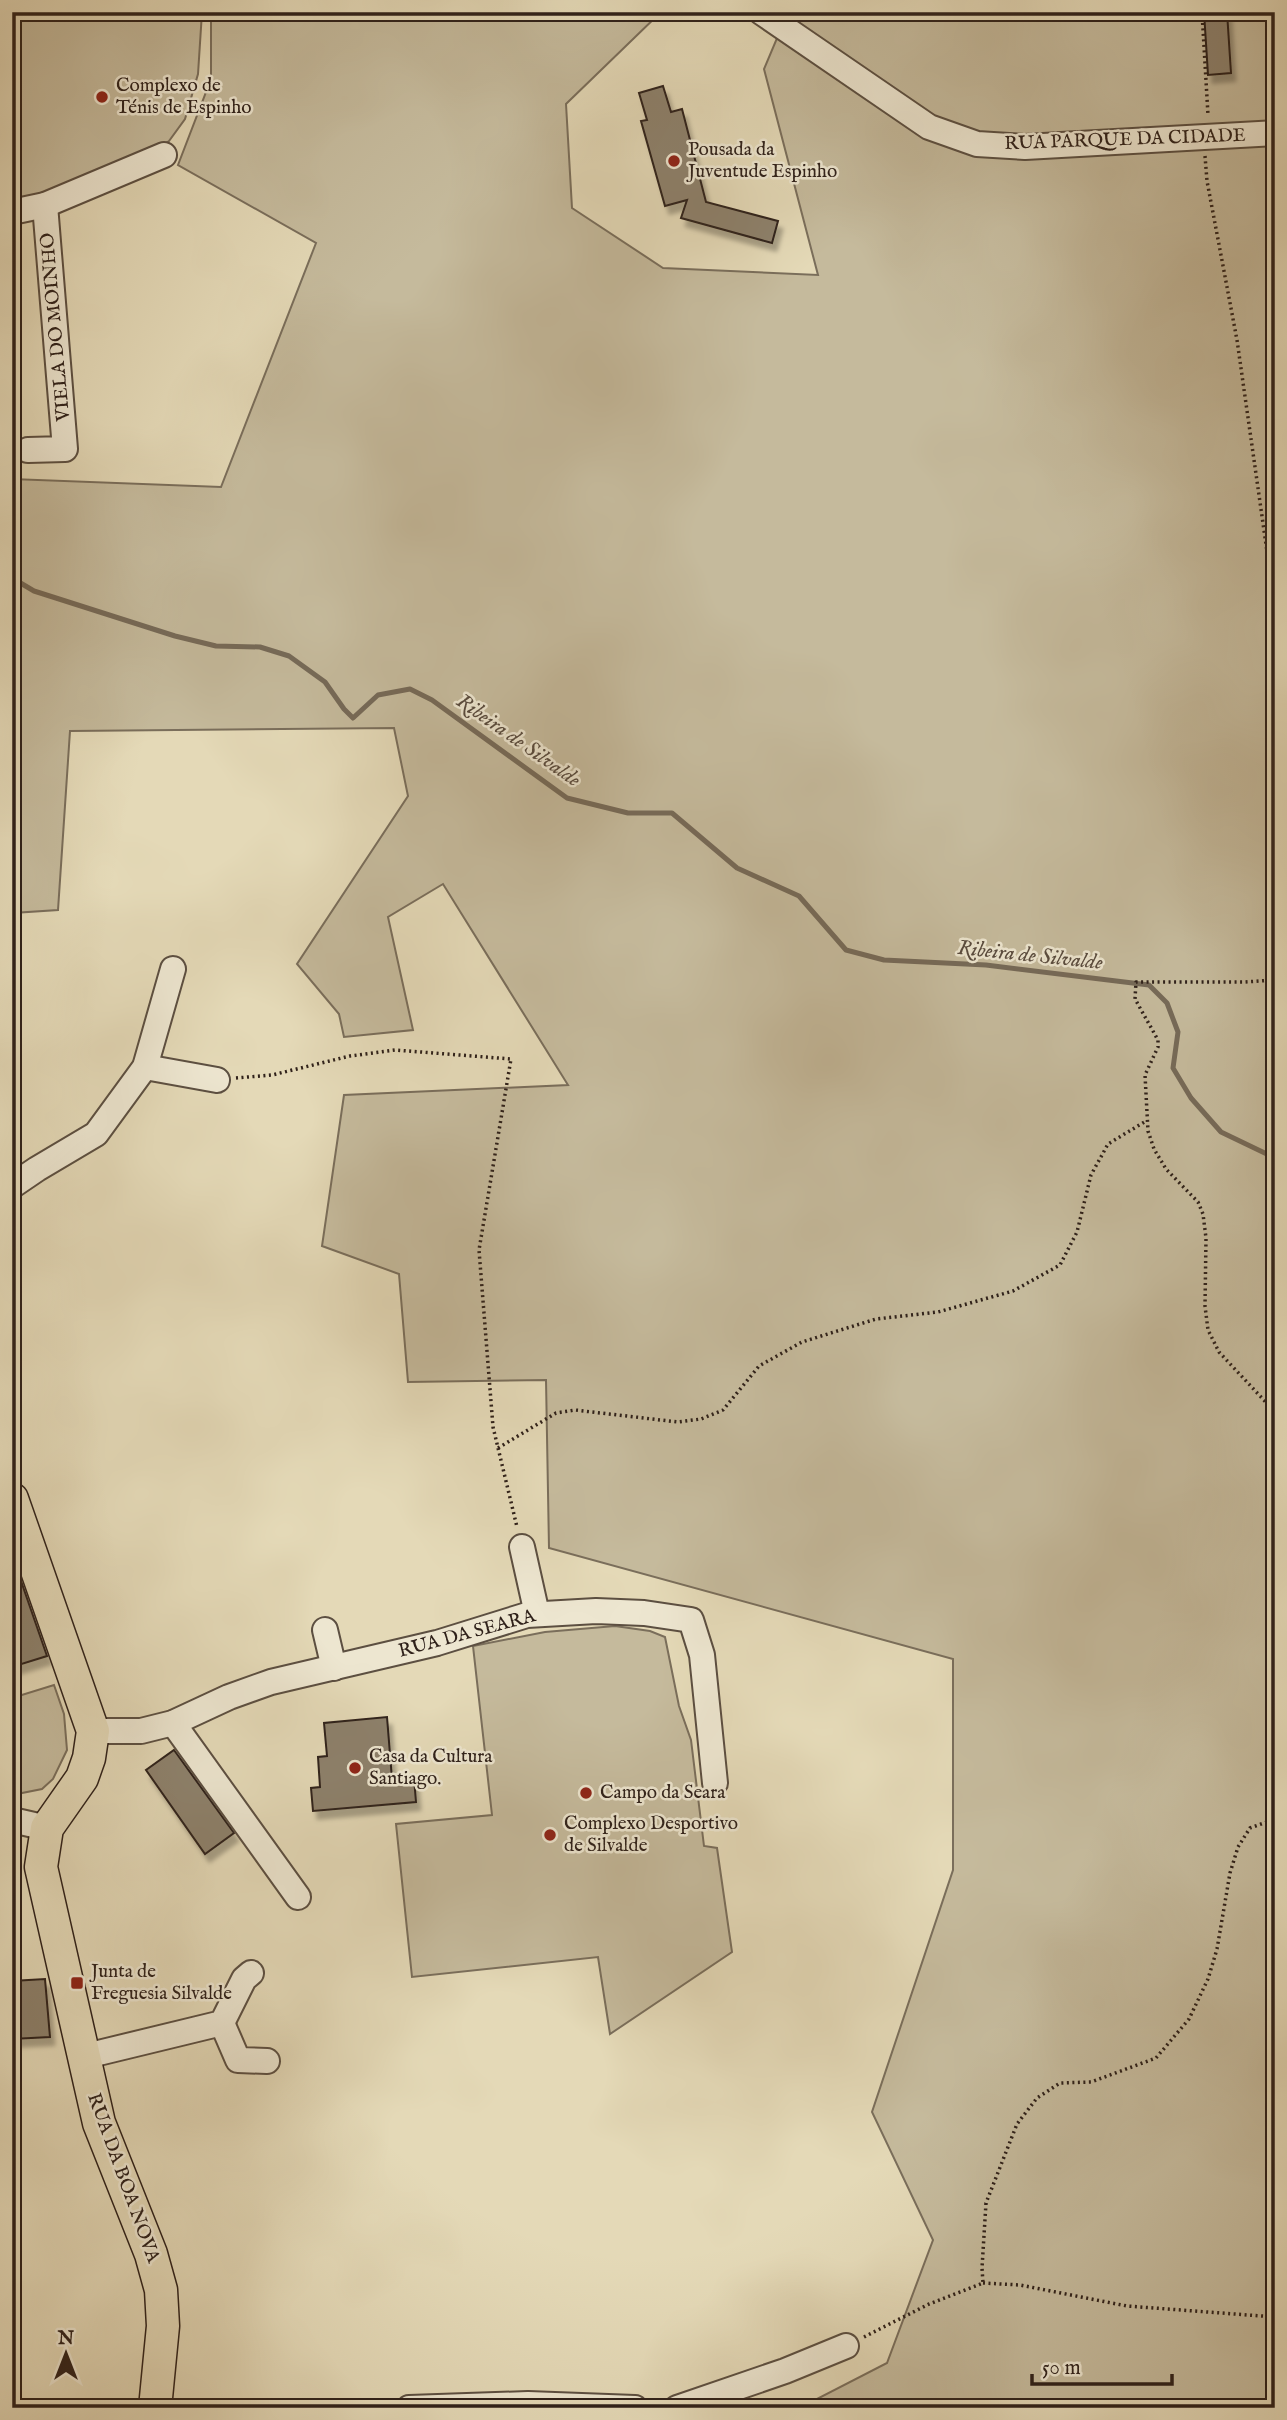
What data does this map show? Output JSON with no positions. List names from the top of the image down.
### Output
{
  "streets": {
    "main road": ["RUA DA BOA NOVA"],
    "street": ["RUA PARQUE DA CIDADE", "VIELA DO MOINHO", "RUA DA SEARA"]
  },
  "water": ["Ribeira de Silvalde"],
  "places": {
    "other": [
      "Complexo de Ténis de Espinho",
      "Pousada da Juventude Espinho",
      "Casa da Cultura Santiago.",
      "Campo da Seara",
      "Complexo Desportivo de Silvalde"
    ],
    "transit": ["Junta de Freguesia Silvalde"]
  },
  "scale_bar": "50 m",
  "north": "top"
}
